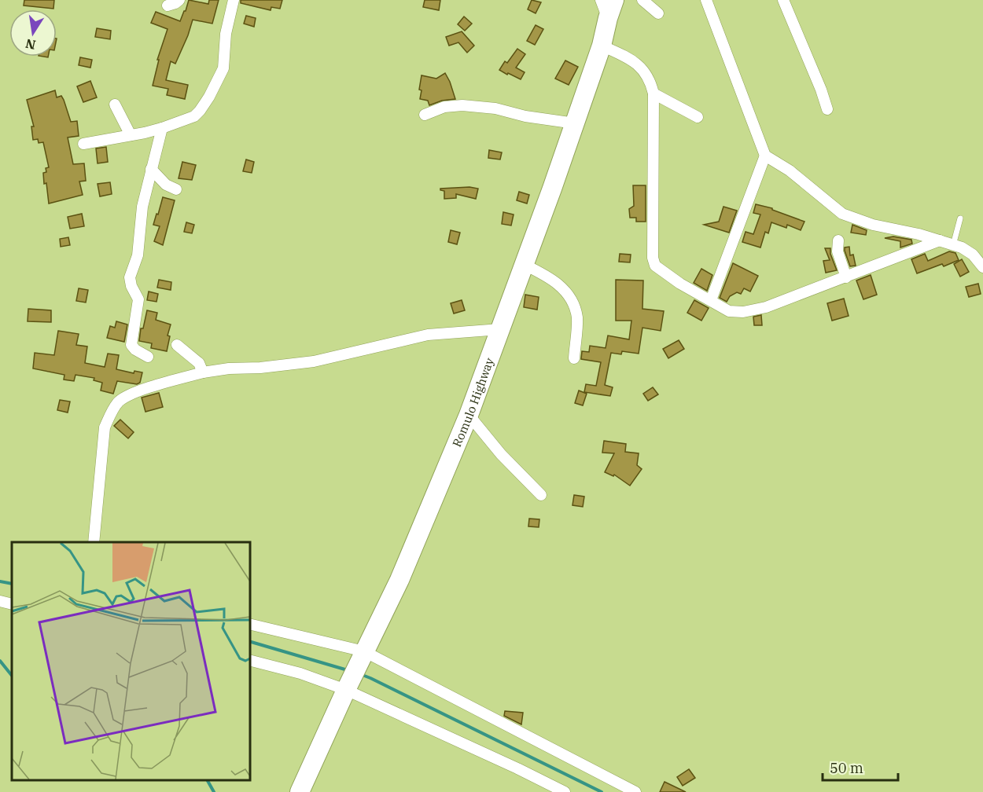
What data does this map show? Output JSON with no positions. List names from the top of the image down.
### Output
{
  "streets": {
    "highway": ["Romulo Highway"]
  },
  "scale_bar": "50 m",
  "north": "bottom"
}
